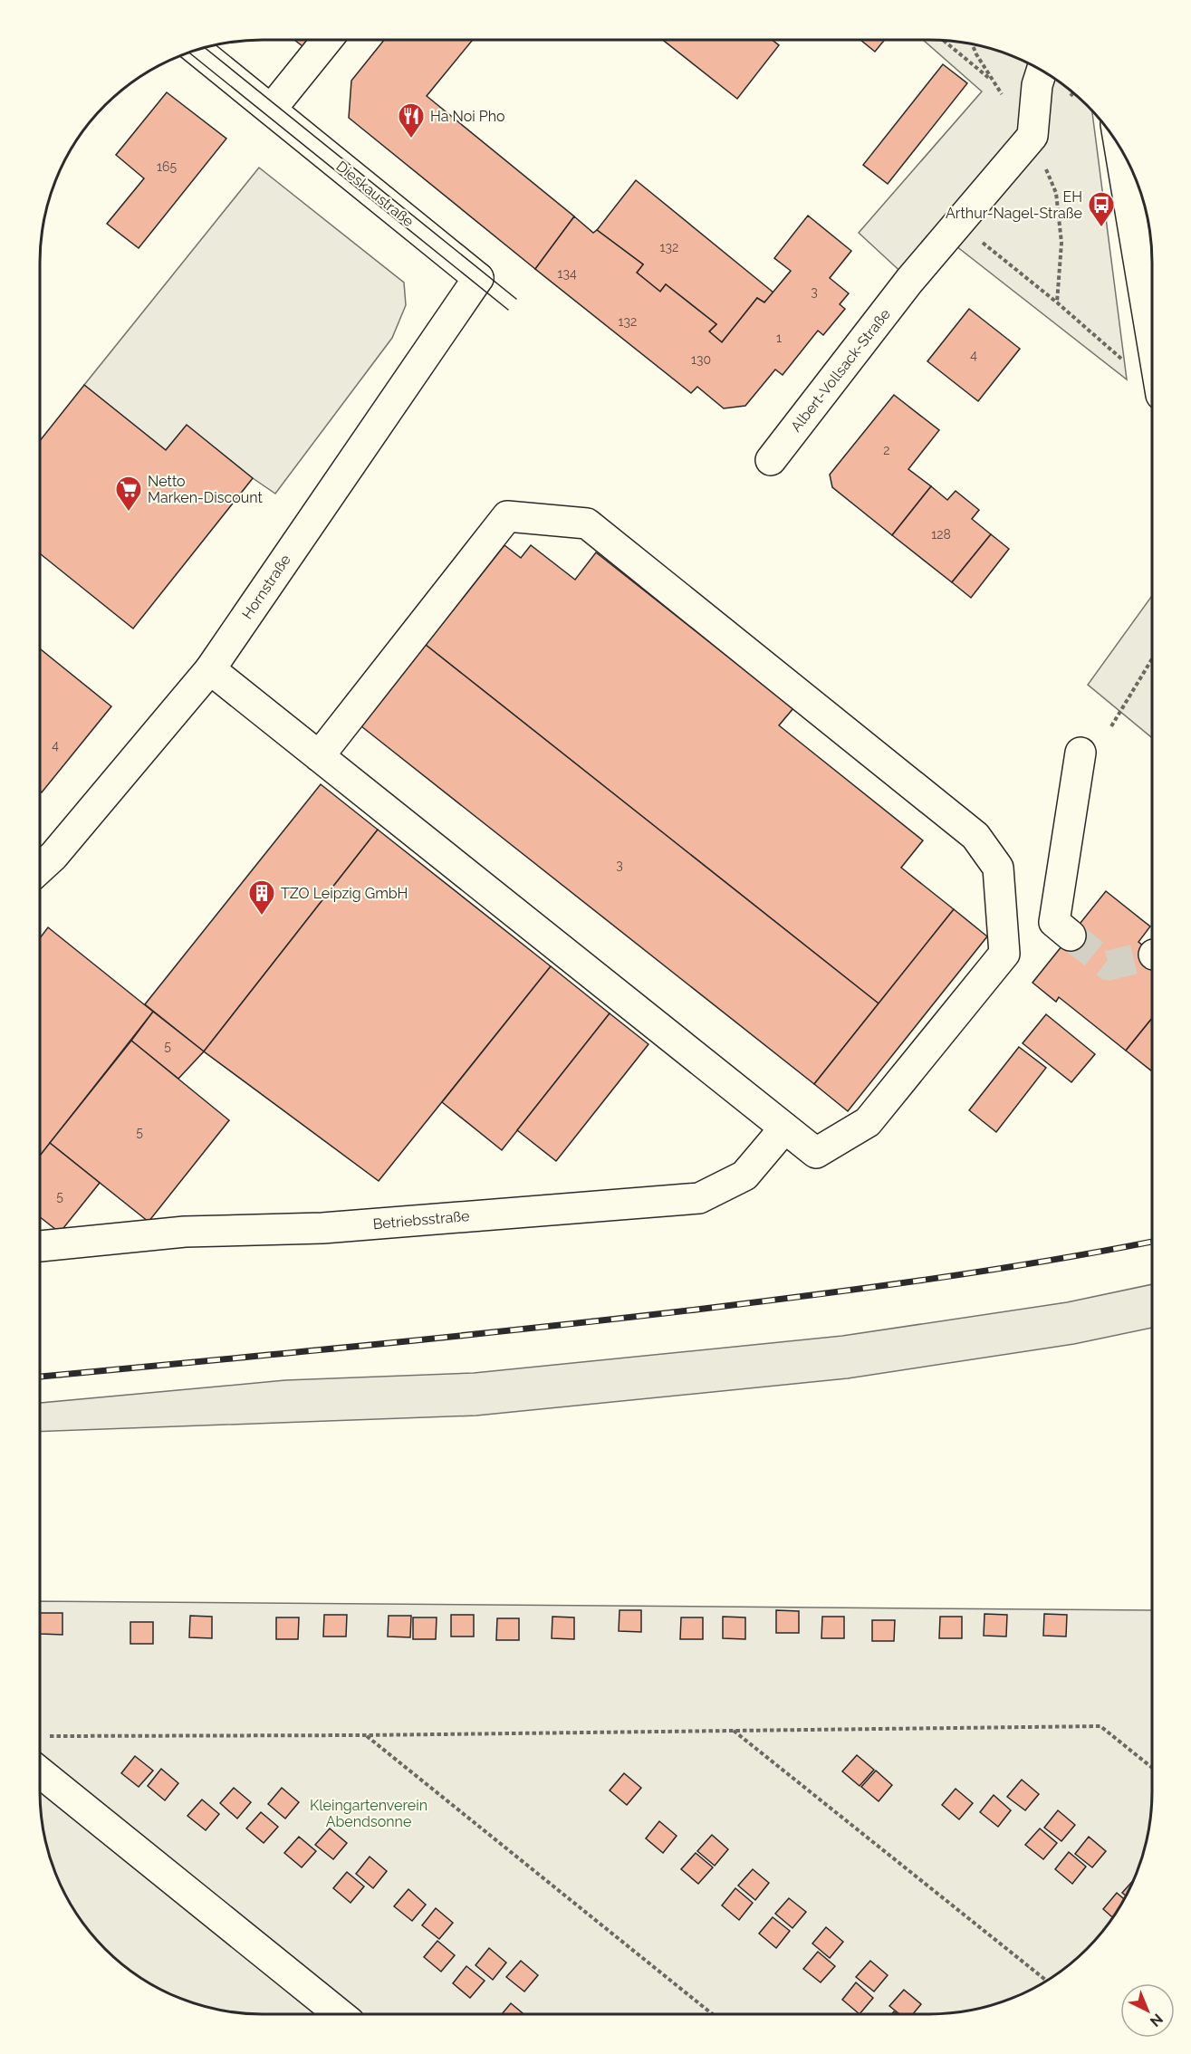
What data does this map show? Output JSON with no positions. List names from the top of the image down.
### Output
{
  "streets": {
    "street": [
      "Dieskaustraße",
      "Albert-Vollsack-Straße",
      "Hornstraße",
      "Betriebsstraße"
    ]
  },
  "crossings": [
    ["Dieskaustraße", "Hornstraße"]
  ],
  "parks": ["Kleingartenverein Abendsonne"],
  "places": {
    "restaurant": ["Ha Noi Pho"],
    "bus stop": ["EH Arthur-Nagel-Straße"],
    "supermarket": ["Netto Marken-Discount"],
    "building": ["TZO Leipzig GmbH"]
  },
  "house_numbers": [
    "165",
    "132",
    "134",
    "3",
    "132",
    "1",
    "4",
    "130",
    "2",
    "128",
    "4",
    "3",
    "5",
    "5",
    "5"
  ],
  "north": "bottom right"
}
